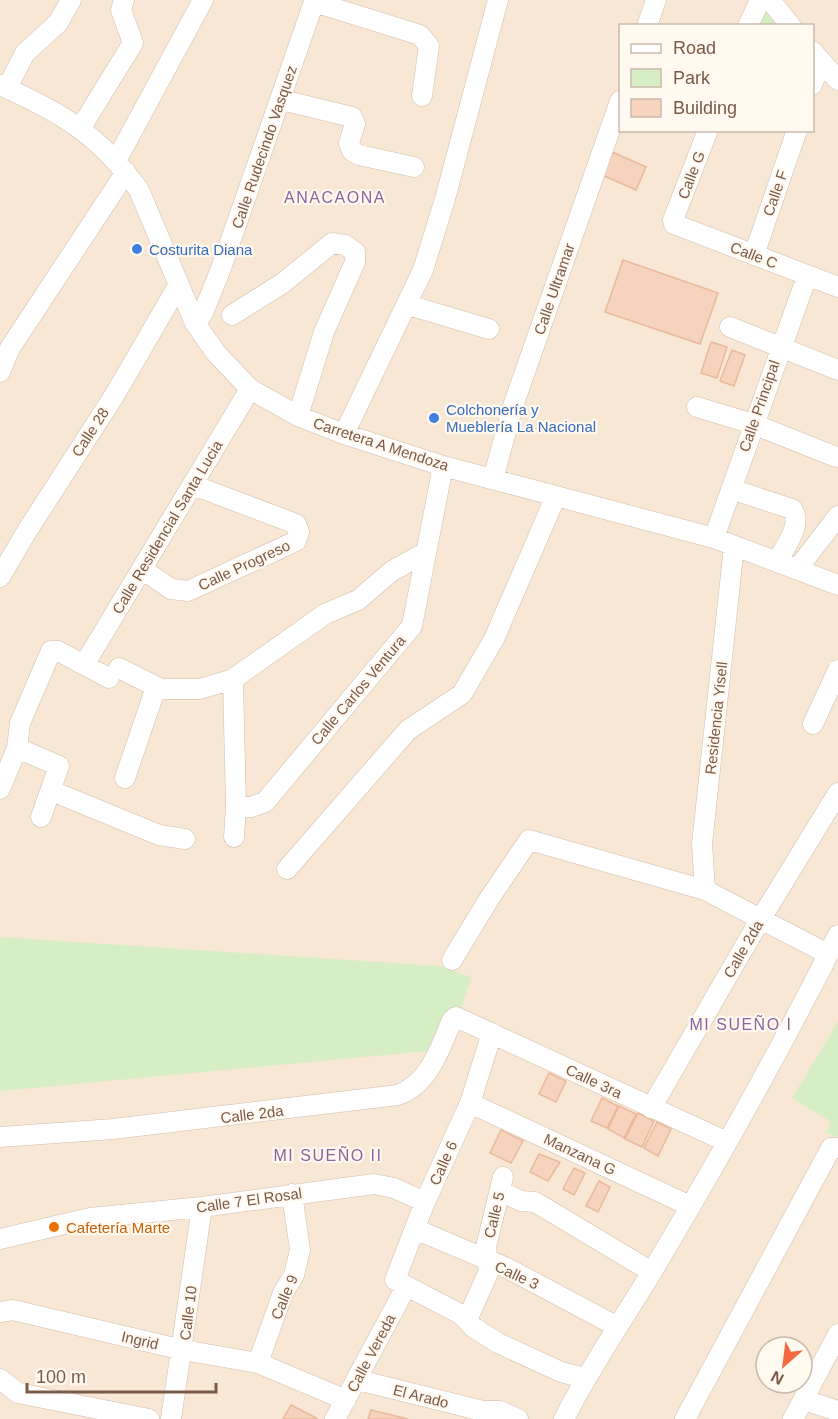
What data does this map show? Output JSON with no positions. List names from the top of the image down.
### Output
{
  "streets": {
    "street": [
      "Calle Rudecindo Vasquez",
      "Calle G",
      "Calle F",
      "Calle C",
      "Calle Ultramar",
      "Calle Principal",
      "Calle 28",
      "Carretera A Mendoza",
      "Calle Residencial Santa Lucia",
      "Calle Progreso",
      "Calle Carlos Ventura",
      "Residencia Yisell",
      "Calle 2da",
      "Calle 3ra",
      "Manzana G",
      "Calle 6",
      "Calle 7 El Rosal",
      "Calle 5",
      "Calle 3",
      "Calle 9",
      "Calle 10",
      "Ingrid",
      "Calle Vereda",
      "El Arado"
    ]
  },
  "crossings": [
    ["Calle Rudecindo Vasquez", "Carretera A Mendoza"],
    ["Calle G", "Calle C"],
    ["Calle F", "Calle C"],
    ["Calle C", "Calle Principal"],
    ["Calle Ultramar", "Carretera A Mendoza"],
    ["Calle Principal", "Carretera A Mendoza"],
    ["Calle 28", "Carretera A Mendoza"],
    ["Carretera A Mendoza", "Calle Residencial Santa Lucia"],
    ["Carretera A Mendoza", "Calle Carlos Ventura"],
    ["Carretera A Mendoza", "Residencia Yisell"],
    ["Calle Residencial Santa Lucia", "Calle Progreso"],
    ["Calle 2da", "Calle 3ra"],
    ["Calle 3ra", "Calle 6"],
    ["Manzana G", "Calle 6"],
    ["Calle 6", "Calle 7 El Rosal"],
    ["Calle 6", "Calle 3"],
    ["Calle 6", "Calle Vereda"],
    ["Calle 7 El Rosal", "Calle 9"],
    ["Calle 7 El Rosal", "Calle 10"],
    ["Calle 5", "Calle 3"],
    ["Calle 9", "Ingrid"],
    ["Calle 10", "Ingrid"],
    ["Ingrid", "Calle Vereda"],
    ["Calle Vereda", "El Arado"]
  ],
  "districts": ["ANACAONA", "MI SUEÑO I", "MI SUEÑO II"],
  "places": ["Costurita Diana", "Colchonería y Mueblería La Nacional", "Cafetería Marte"],
  "legend": ["Road", "Park", "Building"],
  "scale_bar": "100 m",
  "north": "bottom left"
}
